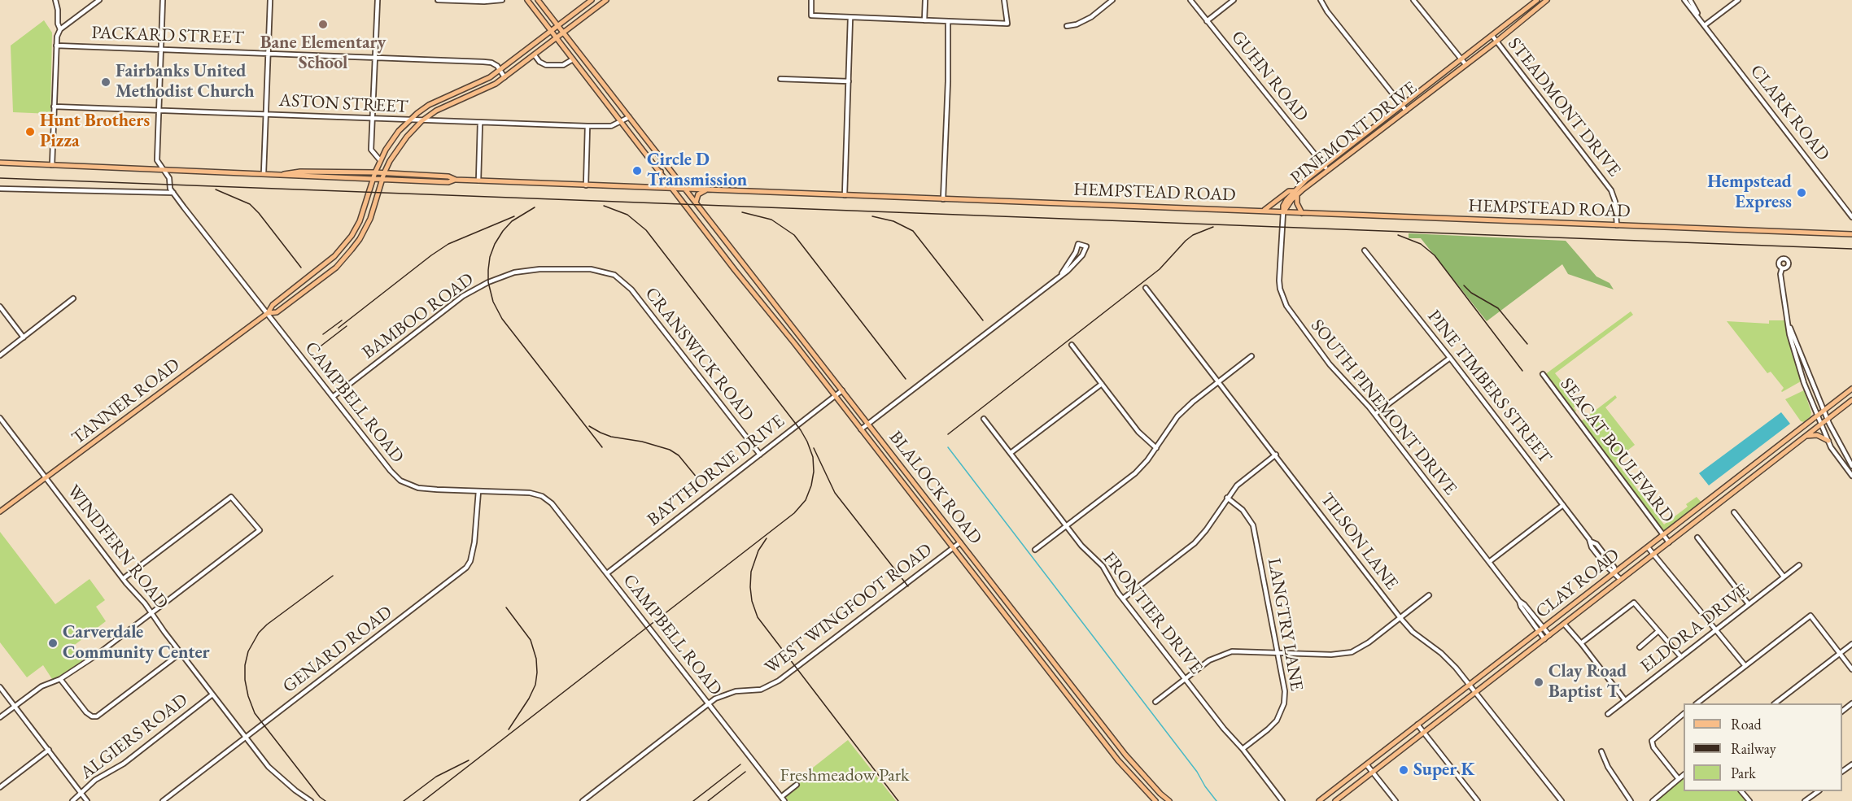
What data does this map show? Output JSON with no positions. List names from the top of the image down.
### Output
{
  "streets": {
    "main road": [
      "PINEMONT DRIVE",
      "HEMPSTEAD ROAD",
      "TANNER ROAD",
      "BLALOCK ROAD",
      "CLAY ROAD"
    ],
    "street": [
      "PACKARD STREET",
      "GUHN ROAD",
      "ASTON STREET",
      "STEADMONT DRIVE",
      "CLARK ROAD",
      "BAMBOO ROAD",
      "CRANSWICK ROAD",
      "PINE TIMBERS STREET",
      "CAMPBELL ROAD",
      "SOUTH PINEMONT DRIVE",
      "SEACAT BOULEVARD",
      "BAYTHORNE DRIVE",
      "TILSON LANE",
      "WINDFERN ROAD",
      "WEST WINGFOOT ROAD",
      "FRONTIER DRIVE",
      "LANGTRY LANE",
      "ELDORA DRIVE",
      "GENARD ROAD",
      "ALGIERS ROAD"
    ]
  },
  "crossings": [
    ["PACKARD STREET", "CAMPBELL ROAD"],
    ["GUHN ROAD", "PINEMONT DRIVE"],
    ["ASTON STREET", "CAMPBELL ROAD"],
    ["ASTON STREET", "BLALOCK ROAD"],
    ["STEADMONT DRIVE", "PINEMONT DRIVE"],
    ["STEADMONT DRIVE", "HEMPSTEAD ROAD"],
    ["PINEMONT DRIVE", "HEMPSTEAD ROAD"],
    ["PINEMONT DRIVE", "SOUTH PINEMONT DRIVE"],
    ["HEMPSTEAD ROAD", "CAMPBELL ROAD"],
    ["HEMPSTEAD ROAD", "SOUTH PINEMONT DRIVE"],
    ["HEMPSTEAD ROAD", "BLALOCK ROAD"],
    ["BAMBOO ROAD", "CRANSWICK ROAD"],
    ["BAMBOO ROAD", "CAMPBELL ROAD"],
    ["CRANSWICK ROAD", "BAYTHORNE DRIVE"],
    ["PINE TIMBERS STREET", "CLAY ROAD"],
    ["TANNER ROAD", "CAMPBELL ROAD"],
    ["TANNER ROAD", "WINDFERN ROAD"],
    ["CAMPBELL ROAD", "BAYTHORNE DRIVE"],
    ["CAMPBELL ROAD", "WEST WINGFOOT ROAD"],
    ["CAMPBELL ROAD", "GENARD ROAD"],
    ["SOUTH PINEMONT DRIVE", "CLAY ROAD"],
    ["SEACAT BOULEVARD", "CLAY ROAD"],
    ["BAYTHORNE DRIVE", "BLALOCK ROAD"],
    ["BLALOCK ROAD", "WEST WINGFOOT ROAD"],
    ["TILSON LANE", "CLAY ROAD"],
    ["WINDFERN ROAD", "GENARD ROAD"],
    ["WINDFERN ROAD", "ALGIERS ROAD"],
    ["FRONTIER DRIVE", "LANGTRY LANE"]
  ],
  "parks": ["Freshmeadow Park"],
  "places": [
    "Bane Elementary School",
    "Fairbanks United Methodist Church",
    "Hunt Brothers Pizza",
    "Circle D Transmission",
    "Hempstead Express",
    "Carverdale Community Center",
    "Clay Road Baptist T",
    "Super K"
  ],
  "legend": ["Road", "Railway", "Park"]
}
